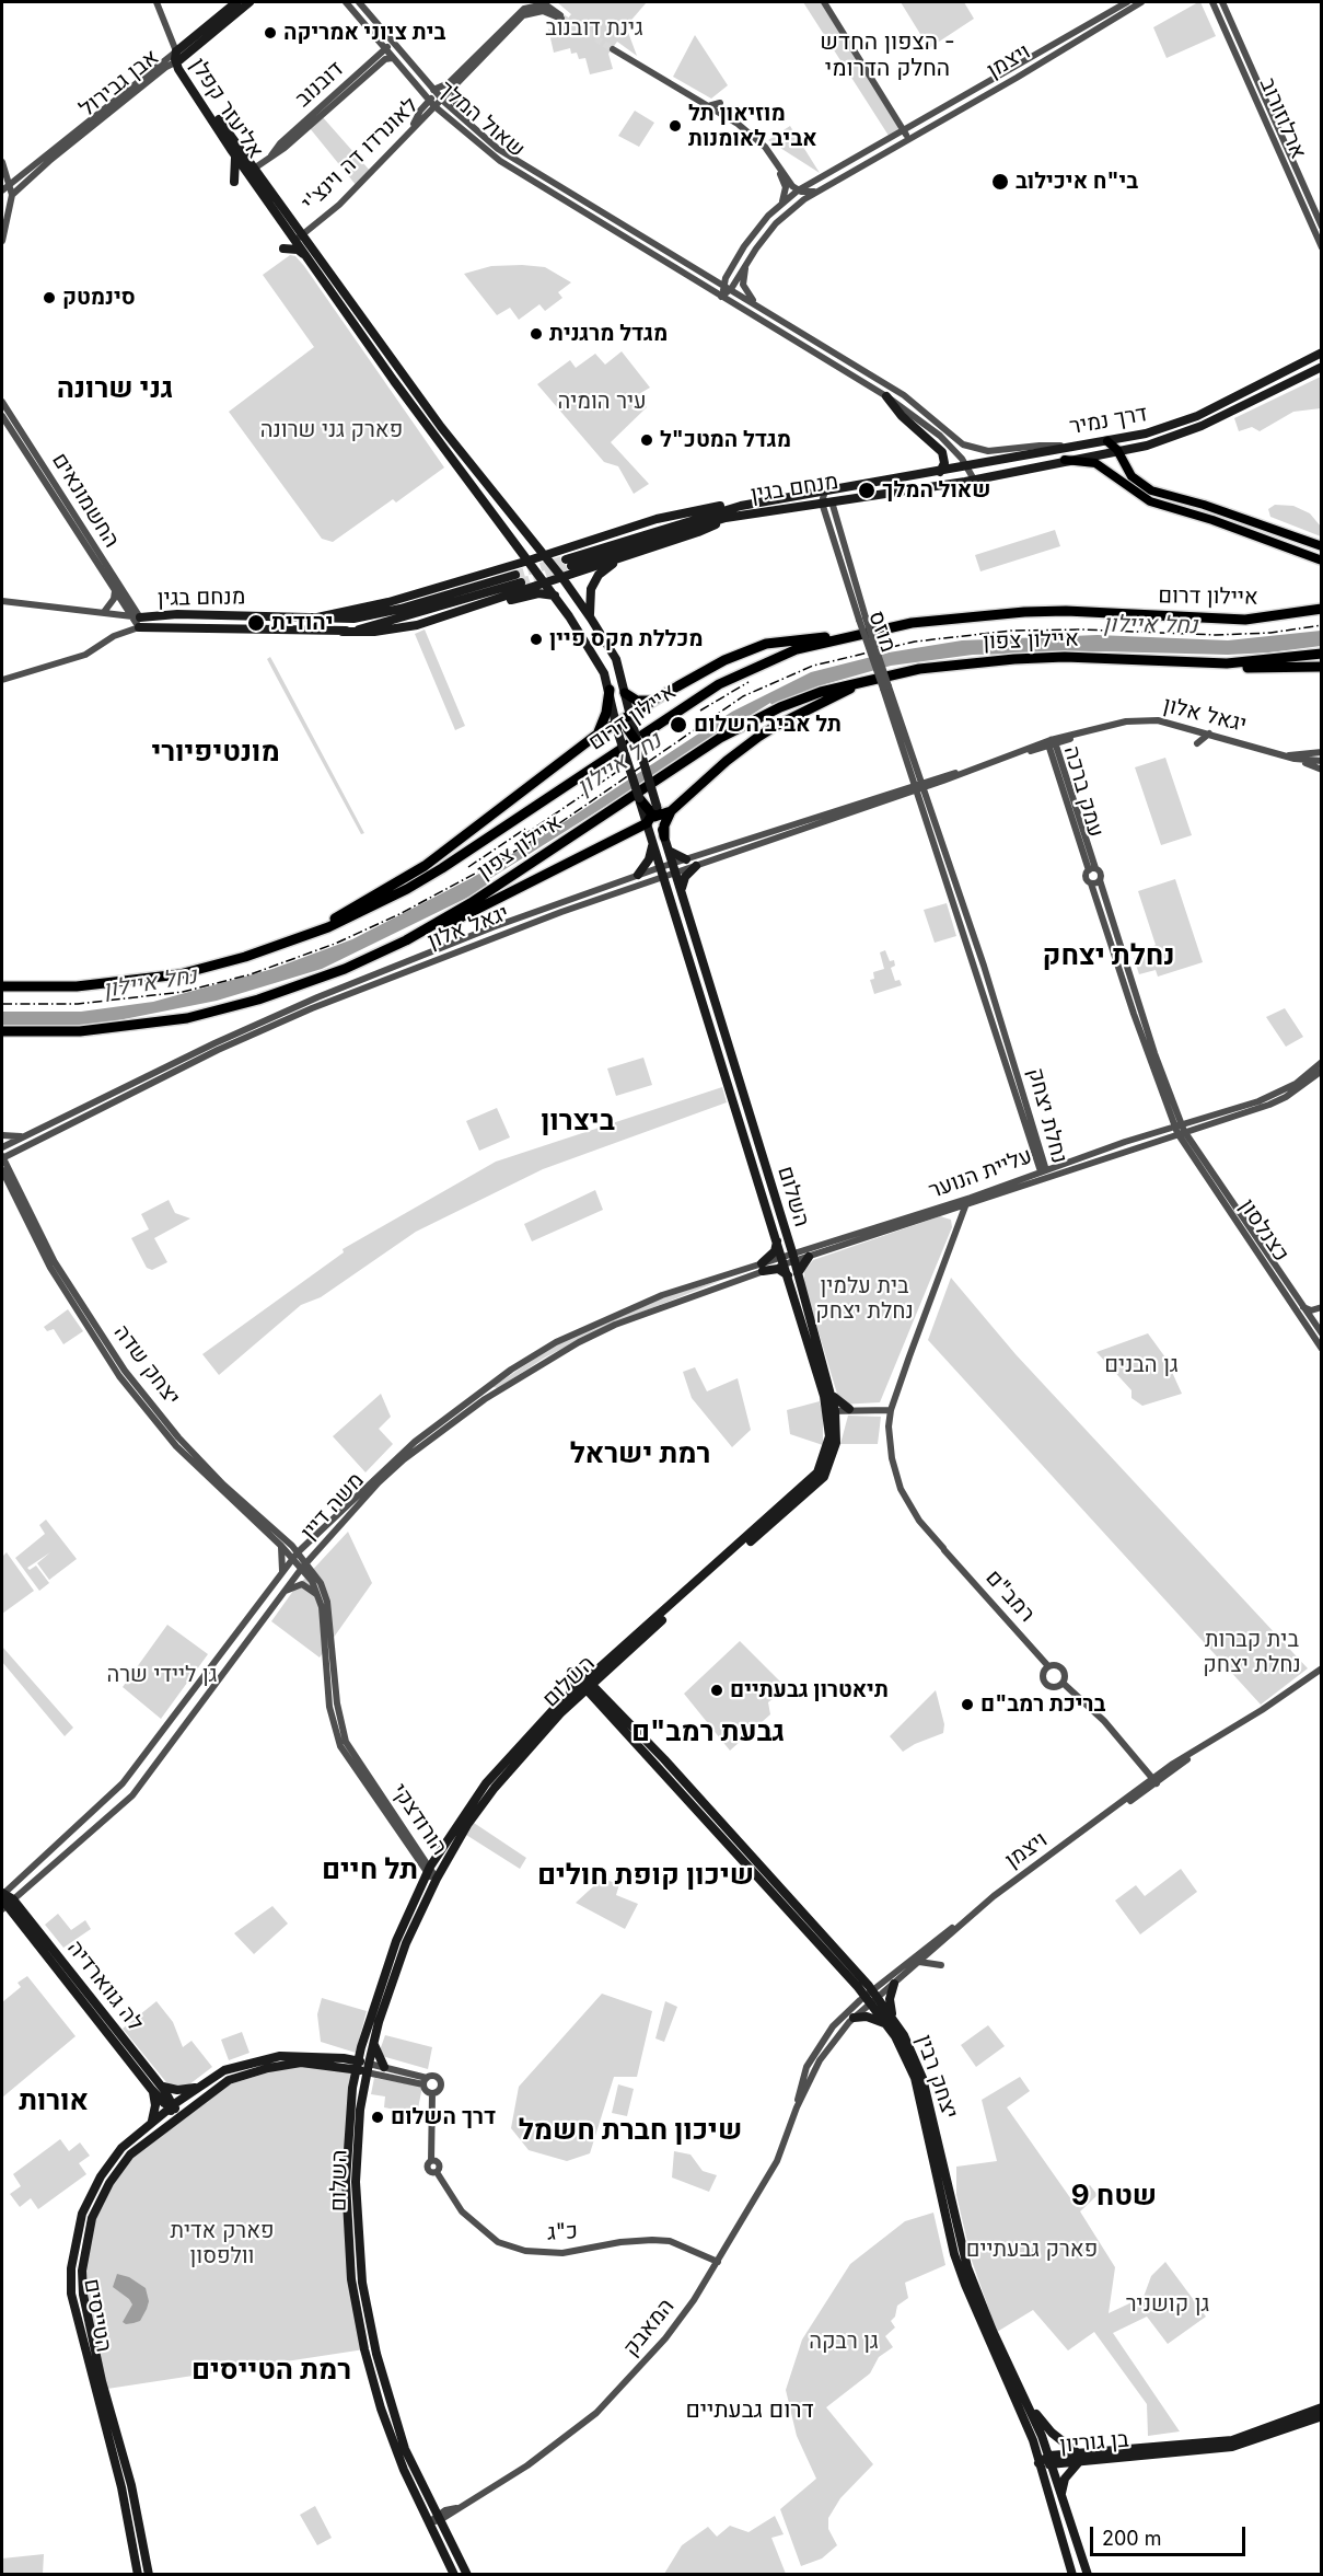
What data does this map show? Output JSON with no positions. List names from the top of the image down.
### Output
{
  "streets": {
    "highway": ["איילון דרום", "איילון צפון"],
    "main road": [
      "אבן גבירול",
      "אליעזר קפלן",
      "דרך נמיר",
      "מנחם בגין",
      "השלום",
      "לה גווארדיה",
      "יצחק רבין",
      "הטייסים",
      "בן גוריון"
    ],
    "street": [
      "ויצמן",
      "דובנוב",
      "ארלוזורוב",
      "שאול המלך",
      "לאונרדו דה וינצ'י",
      "החשמונאים",
      "מוזס",
      "יגאל אלון",
      "עמק ברכה",
      "נחלת יצחק",
      "עליית הנוער",
      "כצנלסון",
      "יצחק שדה",
      "משה דיין",
      "רמב\"ם",
      "הורודצקי",
      "כ\"ג",
      "המאבק"
    ]
  },
  "crossings": [
    ["ויצמן", "שאול המלך"],
    ["ויצמן", "רמב\"ם"],
    ["ויצמן", "יצחק רבין"],
    ["ויצמן", "המאבק"],
    ["אבן גבירול", "אליעזר קפלן"],
    ["דובנוב", "אליעזר קפלן"],
    ["דובנוב", "שאול המלך"],
    ["אליעזר קפלן", "לאונרדו דה וינצ'י"],
    ["שאול המלך", "לאונרדו דה וינצ'י"],
    ["שאול המלך", "דרך נמיר"],
    ["שאול המלך", "מנחם בגין"],
    ["דרך נמיר", "מנחם בגין"],
    ["מנחם בגין", "החשמונאים"],
    ["מנחם בגין", "מוזס"],
    ["מוזס", "יגאל אלון"],
    ["מוזס", "נחלת יצחק"],
    ["יגאל אלון", "עמק ברכה"],
    ["יגאל אלון", "נחלת יצחק"],
    ["יגאל אלון", "השלום"],
    ["יגאל אלון", "יצחק שדה"],
    ["נחלת יצחק", "עליית הנוער"],
    ["עליית הנוער", "השלום"],
    ["עליית הנוער", "כצנלסון"],
    ["עליית הנוער", "משה דיין"],
    ["עליית הנוער", "רמב\"ם"],
    ["השלום", "משה דיין"],
    ["השלום", "הורודצקי"],
    ["השלום", "יצחק רבין"],
    ["השלום", "הטייסים"],
    ["השלום", "המאבק"],
    ["יצחק שדה", "משה דיין"],
    ["יצחק שדה", "הורודצקי"],
    ["משה דיין", "הורודצקי"],
    ["משה דיין", "לה גווארדיה"],
    ["לה גווארדיה", "הטייסים"],
    ["יצחק רבין", "המאבק"],
    ["יצחק רבין", "בן גוריון"],
    ["כ\"ג", "המאבק"]
  ],
  "districts": [
    "הצפון החדש - החלק הדרומי",
    "גני שרונה",
    "מונטיפיורי",
    "נחלת יצחק",
    "ביצרון",
    "רמת ישראל",
    "גבעת רמב\"ם",
    "תל חיים",
    "שיכון קופת חולים",
    "אורות",
    "שיכון חברת חשמל",
    "שטח 9",
    "רמת הטייסים",
    "דרום גבעתיים"
  ],
  "water": ["נחל איילון"],
  "parks": [
    "גינת דובנוב",
    "עיר הומיה",
    "פארק גני שרונה",
    "בית עלמין נחלת יצחק",
    "גן הבנים",
    "בית קברות נחלת יצחק",
    "גן ליידי שרה",
    "פארק אדית וולפסון",
    "פארק גבעתיים",
    "גן קושניר",
    "גן רבקה"
  ],
  "places": [
    "בית ציוני אמריקה",
    "מוזיאון תל אביב לאומנות",
    "בי\"ח איכילוב",
    "סינמטק",
    "מגדל מרגנית",
    "מגדל המטכ\"ל",
    "שאול המלך",
    "יהודית",
    "מכללת מקס פיין",
    "תל אביב השלום",
    "תיאטרון גבעתיים",
    "בריכת רמב\"ם",
    "דרך השלום"
  ],
  "scale_bar": "200 m"
}
